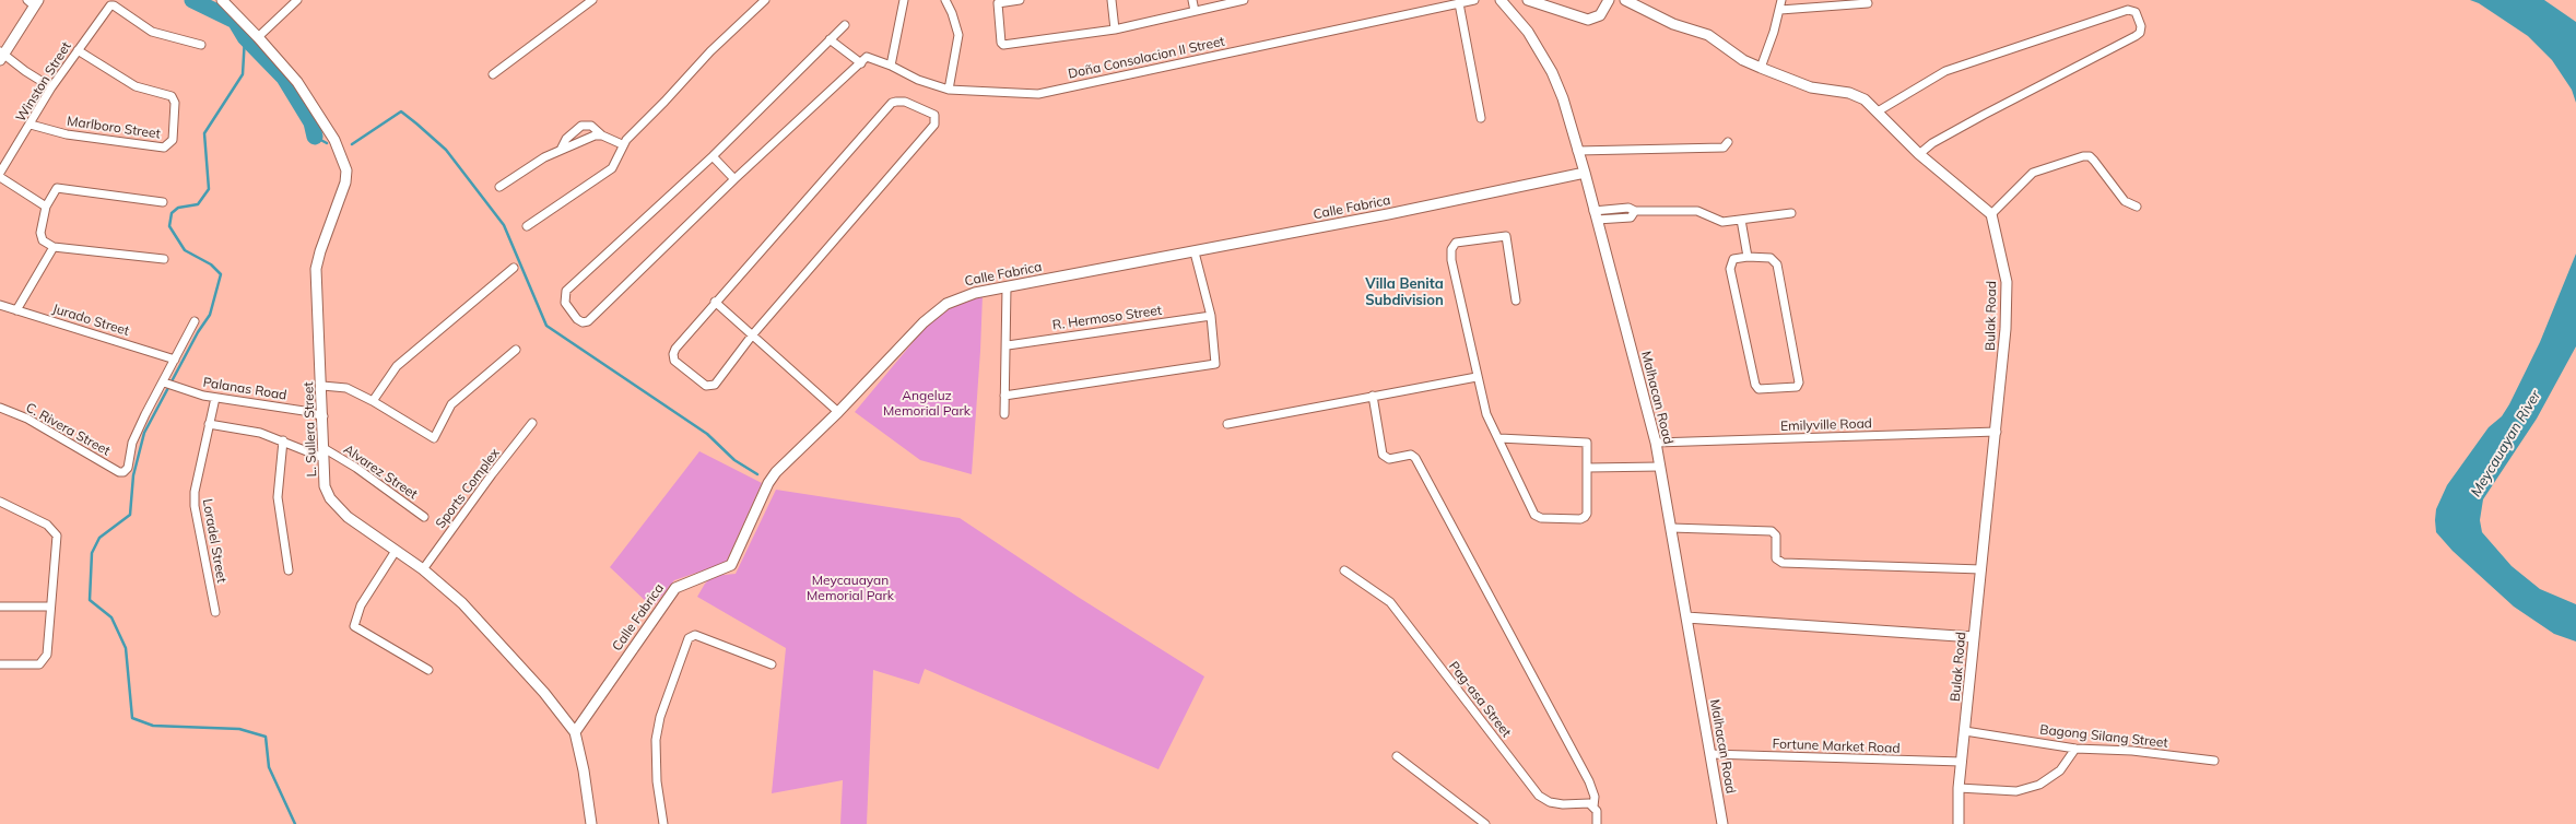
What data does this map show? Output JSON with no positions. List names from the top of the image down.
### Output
{
  "streets": {
    "street": [
      "Doña Consolacion II Street",
      "Winston Street",
      "Marlboro Street",
      "Calle Fabrica",
      "Bulak Road",
      "R. Hermoso Street",
      "Jurado Street",
      "Palanas Road",
      "Malhacan Road",
      "Emilyville Road",
      "C. Rivera Street",
      "L. Sullera Street",
      "Alvarez Street",
      "Sports Complex",
      "Loradel Street",
      "Pag-asa Street",
      "Bagong Silang Street",
      "Fortune Market Road"
    ]
  },
  "crossings": [
    ["Winston Street", "Marlboro Street"],
    ["Calle Fabrica", "Malhacan Road"],
    ["Calle Fabrica", "L. Sullera Street"],
    ["Bulak Road", "Emilyville Road"],
    ["Bulak Road", "Bagong Silang Street"],
    ["Bulak Road", "Fortune Market Road"],
    ["Palanas Road", "C. Rivera Street"],
    ["Palanas Road", "L. Sullera Street"],
    ["Palanas Road", "Loradel Street"],
    ["Malhacan Road", "Emilyville Road"],
    ["Malhacan Road", "Fortune Market Road"],
    ["L. Sullera Street", "Alvarez Street"],
    ["L. Sullera Street", "Sports Complex"],
    ["Alvarez Street", "Loradel Street"]
  ],
  "districts": ["Villa Benita Subdivision"],
  "water": ["Meycauayan River"],
  "parks": ["Angeluz Memorial Park", "Meycauayan Memorial Park"]
}
